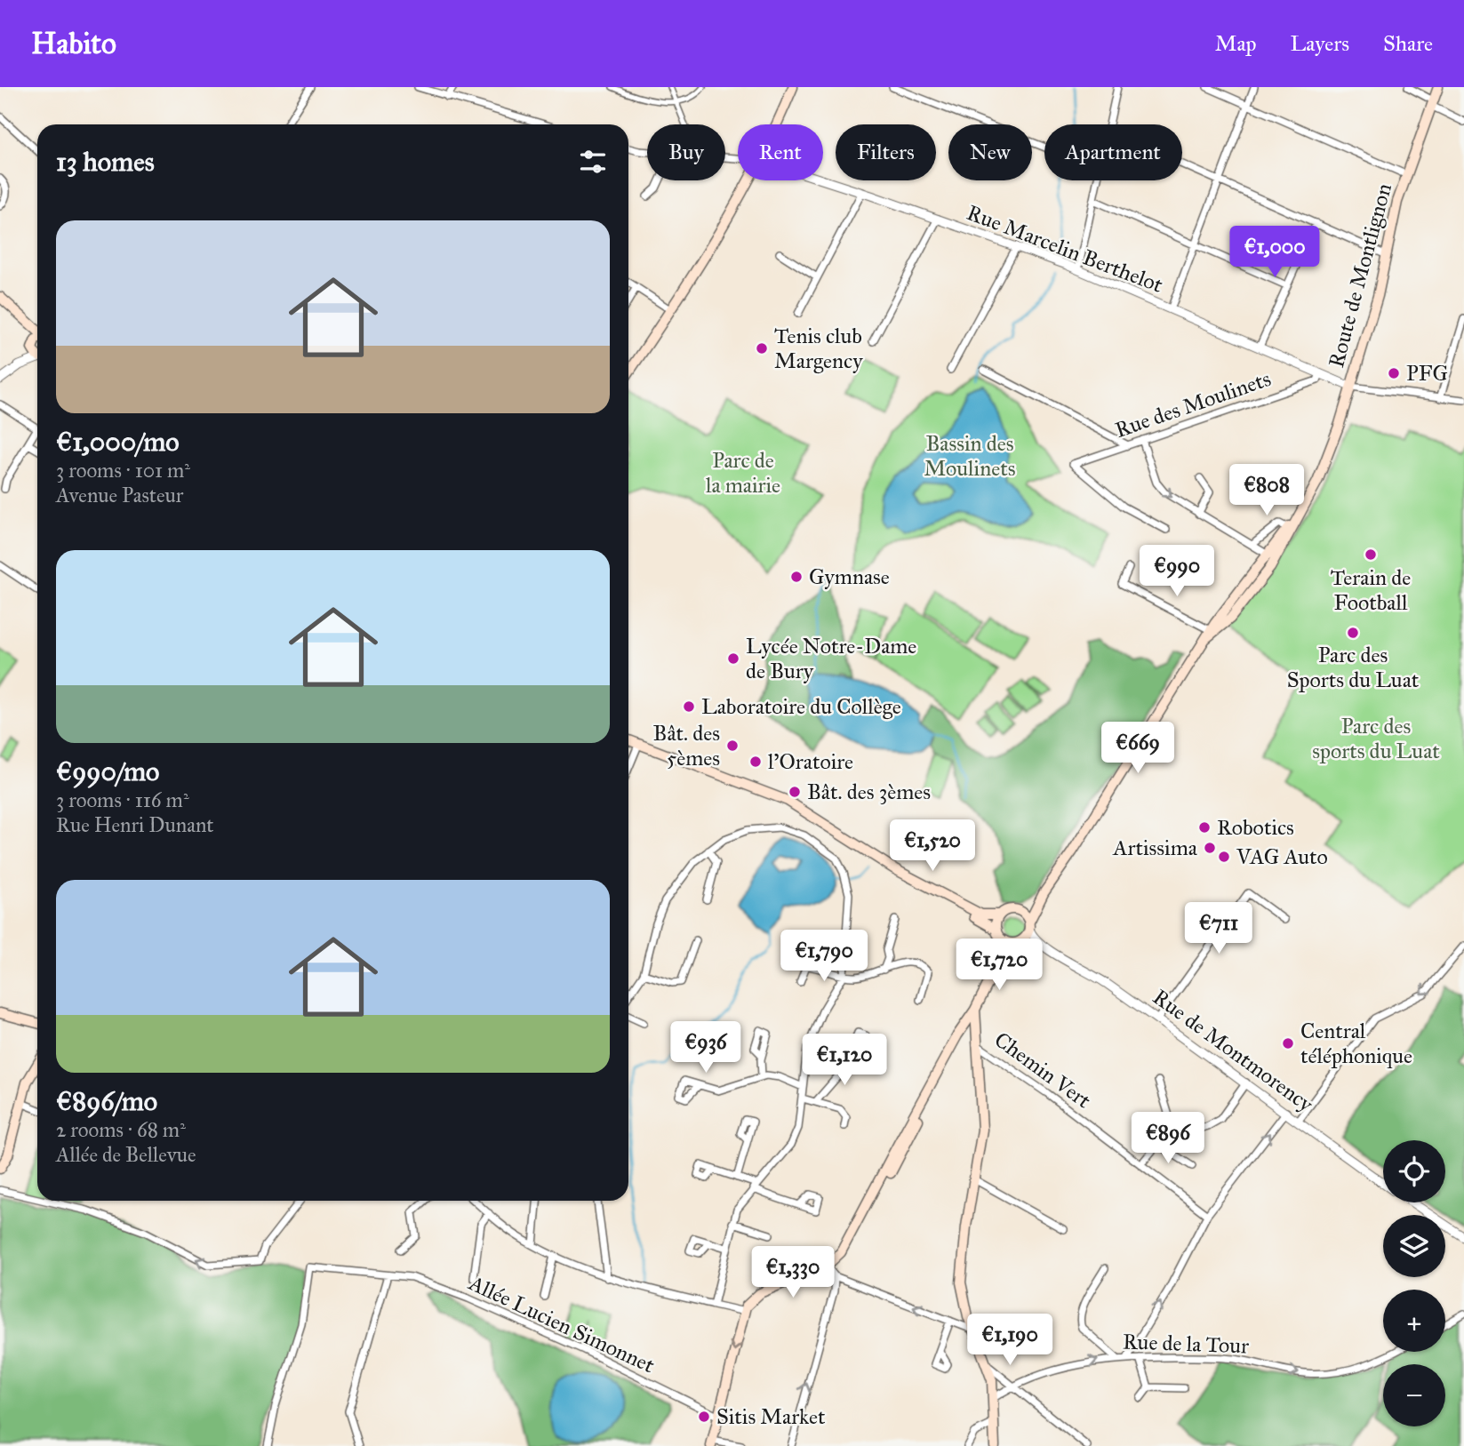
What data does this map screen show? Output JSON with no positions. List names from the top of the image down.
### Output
{
  "streets": {
    "main road": ["Route de Montlignon"],
    "street": [
      "Rue Marcelin Berthelot",
      "Rue des Moulinets",
      "Rue de Montmorency",
      "Chemin Vert",
      "Allée Lucien Simonnet",
      "Rue de la Tour"
    ]
  },
  "crossings": [
    ["Rue Marcelin Berthelot", "Route de Montlignon"],
    ["Rue Marcelin Berthelot", "Rue des Moulinets"],
    ["Route de Montlignon", "Rue de Montmorency"]
  ],
  "one_way": ["Rue de la Tour"],
  "parks": ["Bassin des Moulinets", "Parc de la mairie", "Parc des sports du Luat"],
  "places": [
    "Tenis club Margency",
    "PFG",
    "Terain de Football",
    "Gymnase",
    "Parc des Sports du Luat",
    "Lycée Notre-Dame de Bury",
    "Laboratoire du Collège",
    "Bât. des 5èmes",
    "l'Oratoire",
    "Bât. des 3èmes",
    "Robotics",
    "Artissima",
    "VAG Auto",
    "Central téléphonique",
    "Sitis Market"
  ],
  "page": {
    "header": "Habito",
    "nav": ["Map", "Layers", "Share"],
    "chip": [
      "Buy",
      "Rent",
      "Filters",
      "New",
      "Apartment"
    ],
    "heading": "13 homes",
    "list": [
      {
        "name": "€1,000/mo",
        "note": "3 rooms · 101 m² · Avenue Pasteur"
      },
      {
        "name": "€990/mo",
        "note": "3 rooms · 116 m² · Rue Henri Dunant"
      },
      {
        "name": "€896/mo",
        "note": "2 rooms · 68 m² · Allée de Bellevue"
      }
    ],
    "price": [
      "€1,000",
      "€808",
      "€990",
      "€669",
      "€1,520",
      "€711",
      "€1,790",
      "€1,720",
      "€936",
      "€1,120",
      "€896",
      "€1,330",
      "€1,190"
    ],
    "map_buttons": ["+", "−"]
  }
}
